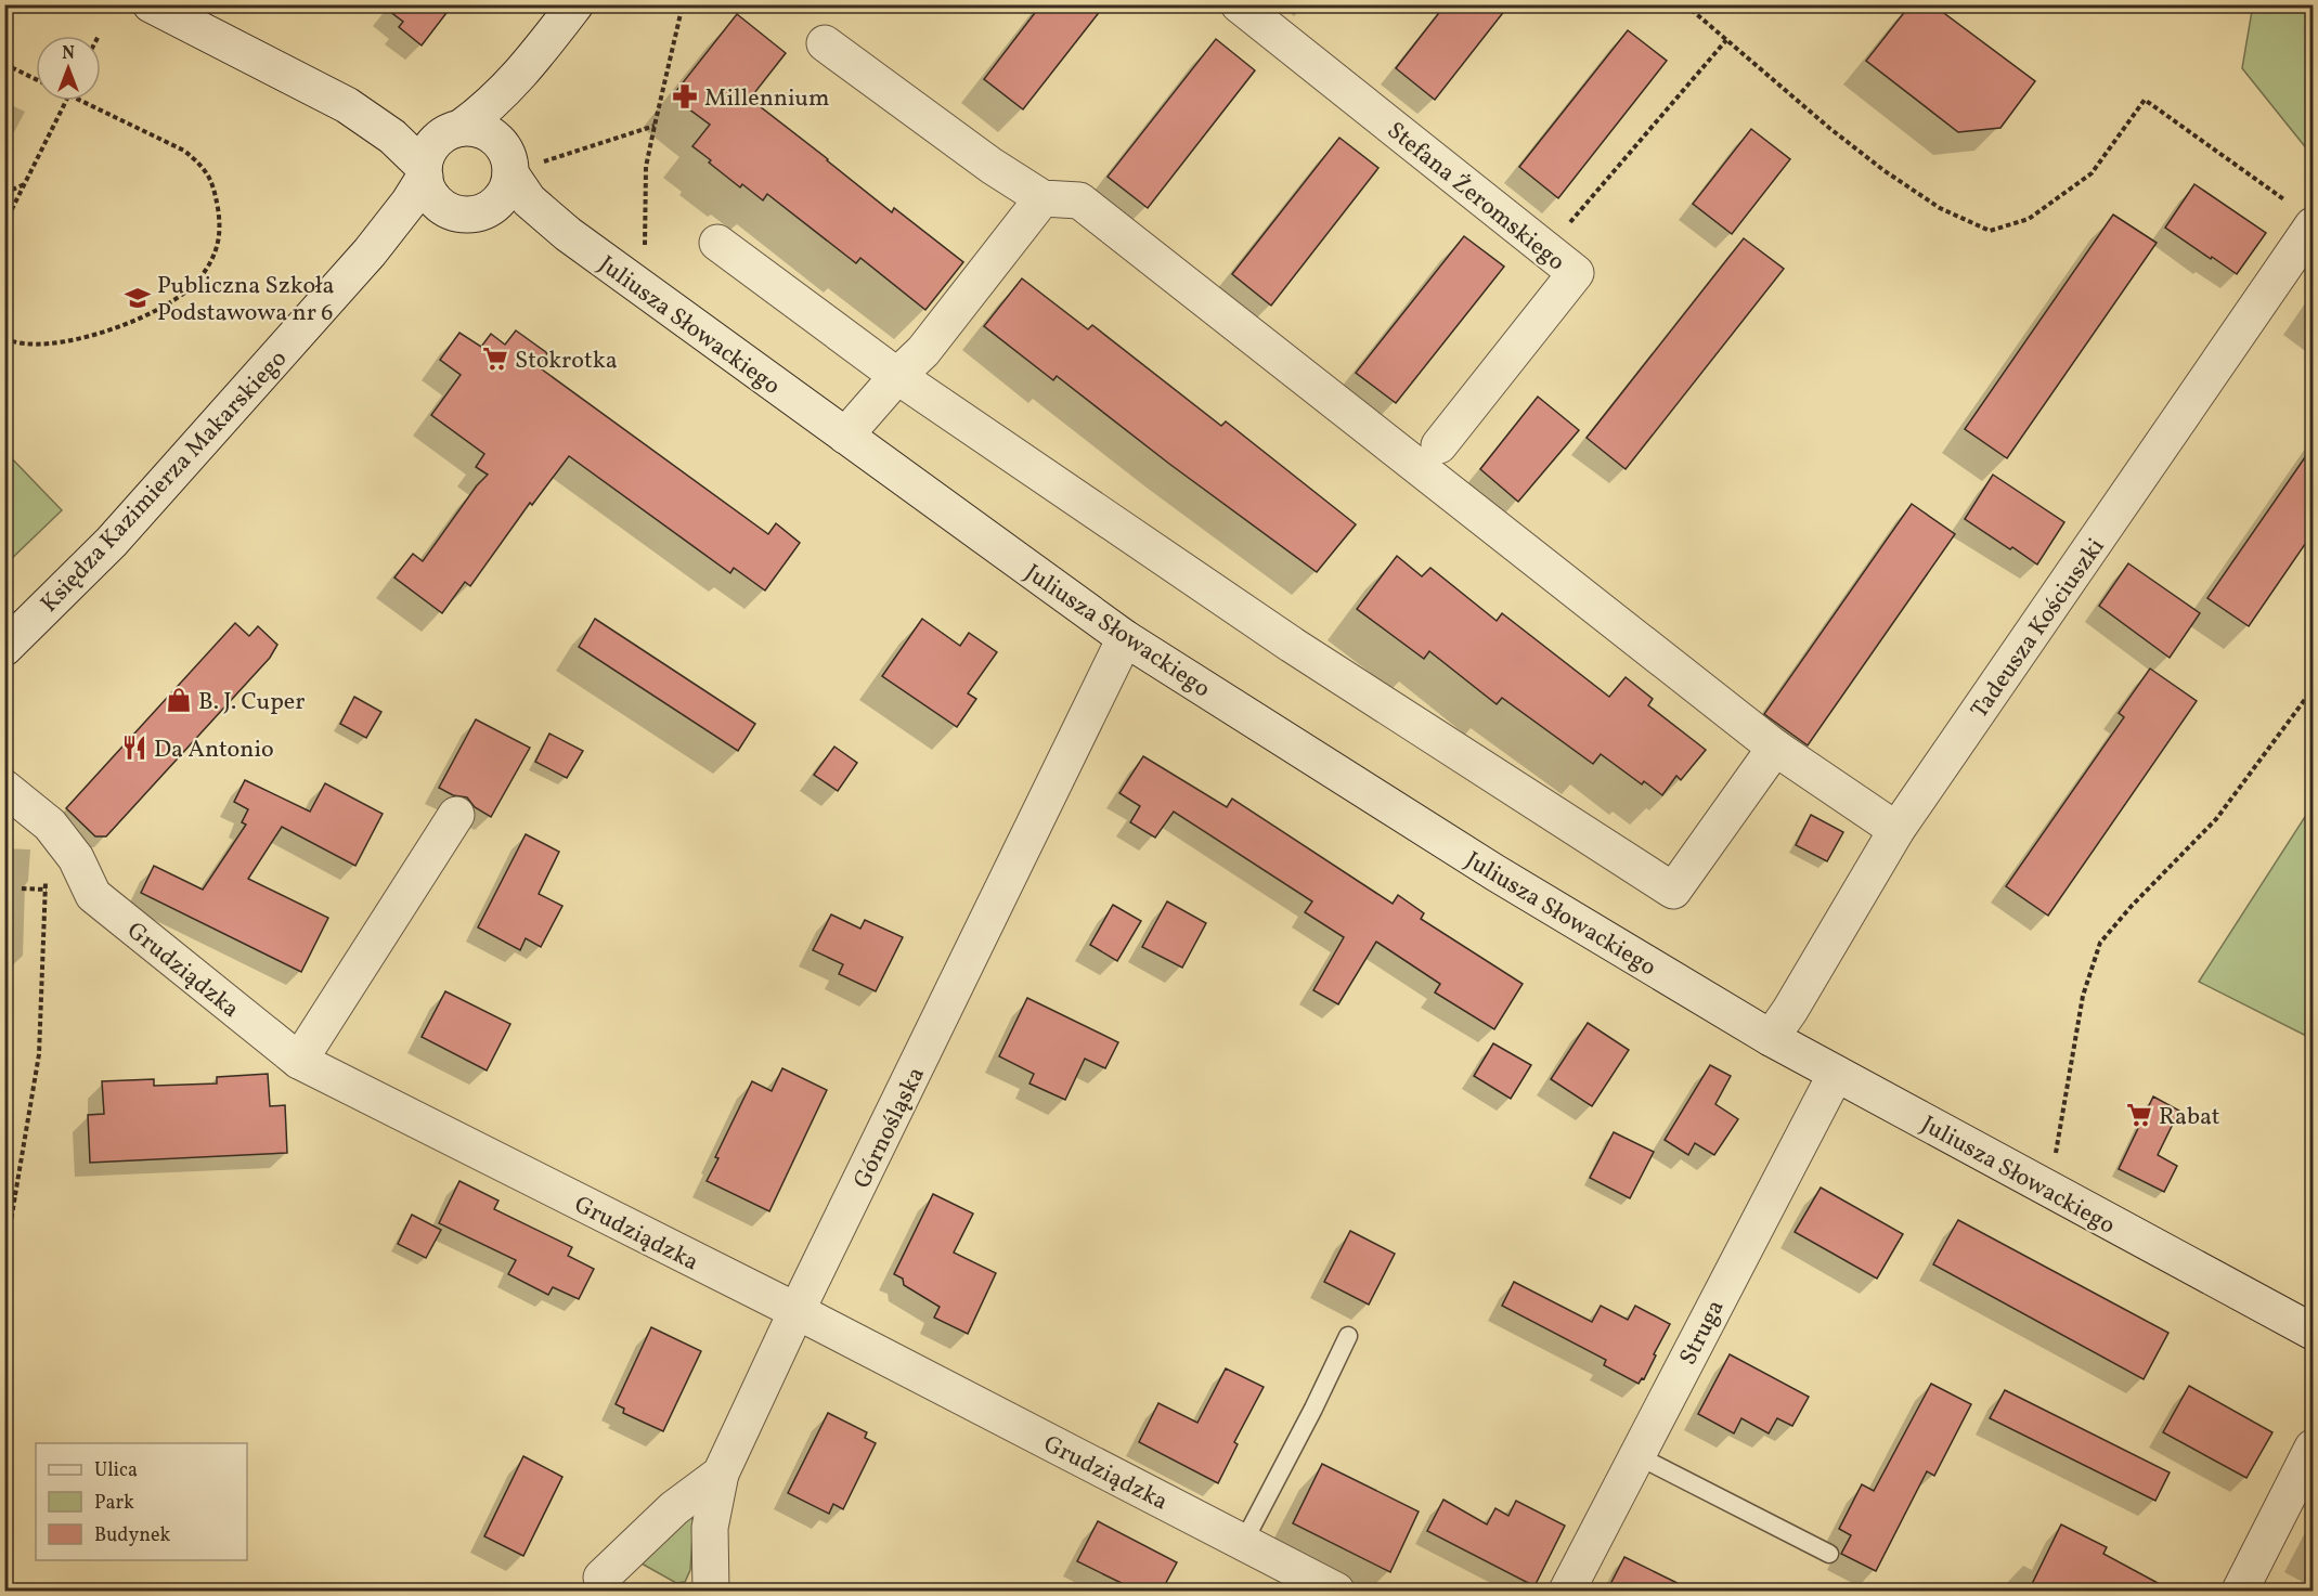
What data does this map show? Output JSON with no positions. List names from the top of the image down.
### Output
{
  "streets": {
    "street": [
      "Stefana Żeromskiego",
      "Juliusza Słowackiego",
      "Księdza Kazimierza Makarskiego",
      "Tadeusza Kościuszki",
      "Grudziądzka",
      "Górnośląska",
      "Struga"
    ]
  },
  "crossings": [
    ["Juliusza Słowackiego", "Księdza Kazimierza Makarskiego"],
    ["Juliusza Słowackiego", "Tadeusza Kościuszki"],
    ["Juliusza Słowackiego", "Górnośląska"],
    ["Juliusza Słowackiego", "Struga"],
    ["Grudziądzka", "Górnośląska"]
  ],
  "places": {
    "pharmacy": ["Millennium"],
    "school or university": ["Publiczna Szkoła Podstawowa nr 6"],
    "supermarket": ["Stokrotka", "Rabat"],
    "shop": ["B. J. Cuper"],
    "restaurant": ["Da Antonio"]
  },
  "legend": ["Ulica", "Park", "Budynek"],
  "north": "top"
}
